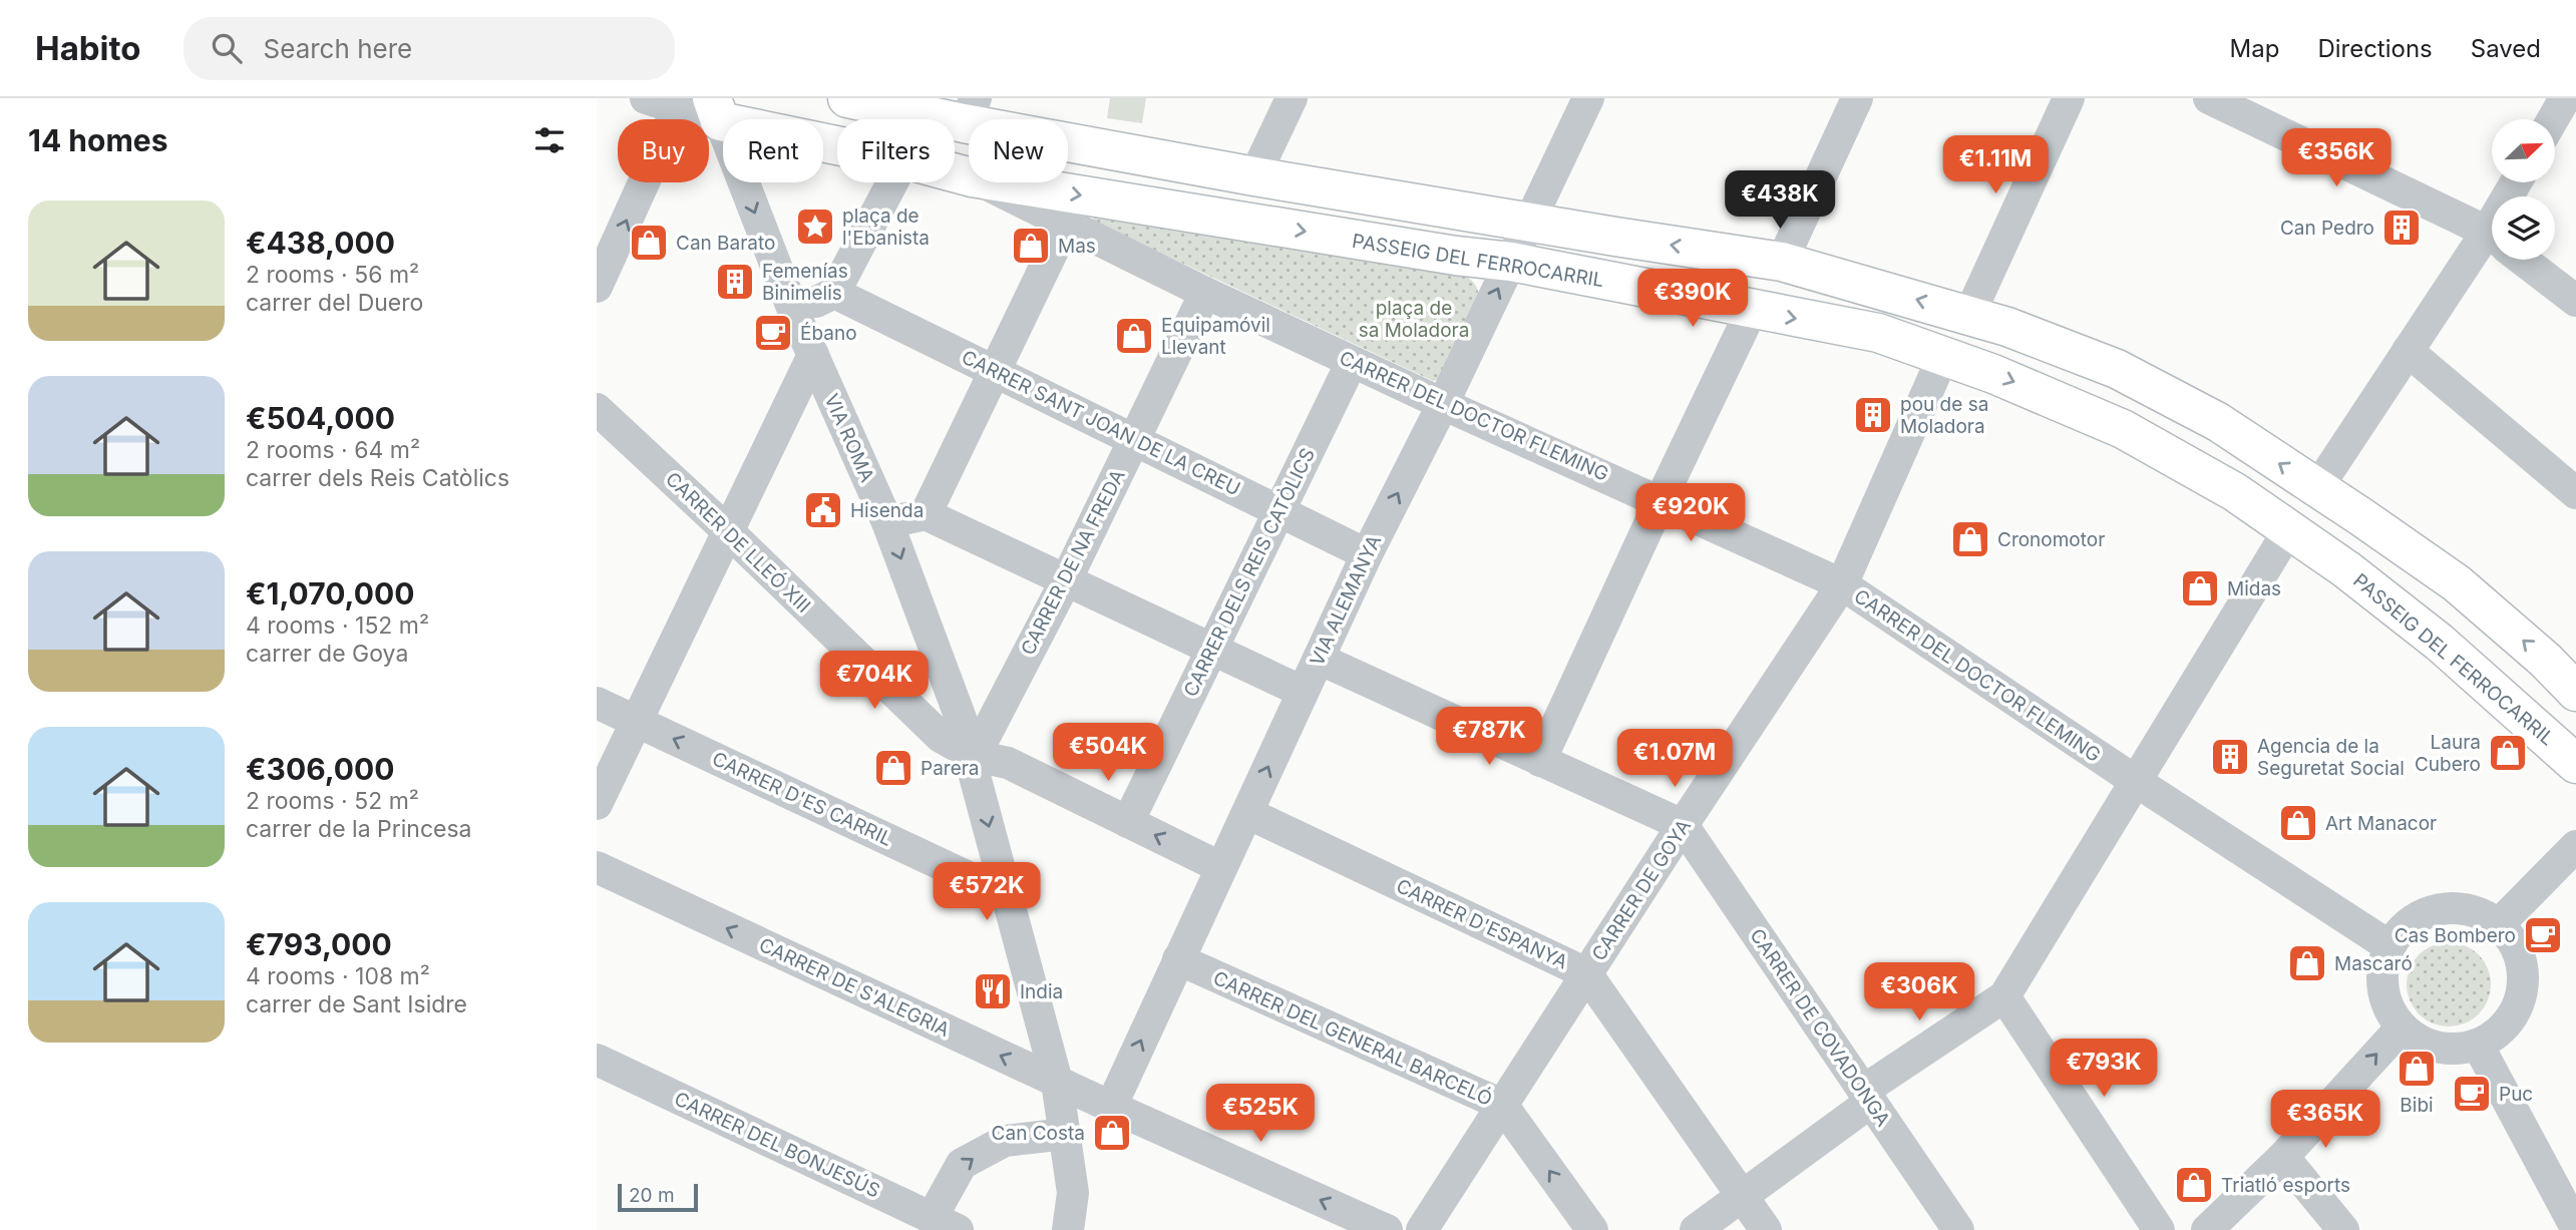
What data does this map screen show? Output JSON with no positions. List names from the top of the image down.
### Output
{
  "streets": {
    "main road": ["PASSEIG DEL FERROCARRIL"],
    "street": [
      "CARRER DEL DOCTOR FLEMING",
      "CARRER SANT JOAN DE LA CREU",
      "VIA ROMA",
      "CARRER DE LLEÓ XIII",
      "CARRER DE NA FREDA",
      "CARRER DELS REIS CATÒLICS",
      "VIA ALEMANYA",
      "CARRER D'ES CARRIL",
      "CARRER DE GOYA",
      "CARRER D'ESPANYA",
      "CARRER DE S'ALEGRIA",
      "CARRER DE COVADONGA",
      "CARRER DEL GENERAL BARCELÓ",
      "CARRER DEL BONJESÚS"
    ]
  },
  "crossings": [
    ["PASSEIG DEL FERROCARRIL", "VIA ROMA"],
    ["PASSEIG DEL FERROCARRIL", "VIA ALEMANYA"],
    ["PASSEIG DEL FERROCARRIL", "CARRER DE GOYA"],
    ["CARRER DEL DOCTOR FLEMING", "CARRER DE NA FREDA"],
    ["CARRER DEL DOCTOR FLEMING", "CARRER DELS REIS CATÒLICS"],
    ["CARRER DEL DOCTOR FLEMING", "VIA ALEMANYA"],
    ["CARRER DEL DOCTOR FLEMING", "CARRER DE GOYA"],
    ["CARRER SANT JOAN DE LA CREU", "CARRER DE NA FREDA"],
    ["CARRER SANT JOAN DE LA CREU", "CARRER DELS REIS CATÒLICS"],
    ["CARRER SANT JOAN DE LA CREU", "VIA ALEMANYA"],
    ["VIA ROMA", "CARRER DE LLEÓ XIII"],
    ["VIA ROMA", "CARRER DE NA FREDA"],
    ["VIA ROMA", "CARRER D'ES CARRIL"],
    ["VIA ROMA", "CARRER DE S'ALEGRIA"],
    ["CARRER DE LLEÓ XIII", "CARRER DE NA FREDA"],
    ["CARRER DE LLEÓ XIII", "CARRER DELS REIS CATÒLICS"],
    ["CARRER DE LLEÓ XIII", "VIA ALEMANYA"],
    ["VIA ALEMANYA", "CARRER D'ESPANYA"],
    ["VIA ALEMANYA", "CARRER DE S'ALEGRIA"],
    ["VIA ALEMANYA", "CARRER DEL GENERAL BARCELÓ"],
    ["CARRER DE GOYA", "CARRER D'ESPANYA"],
    ["CARRER DE GOYA", "CARRER DE COVADONGA"],
    ["CARRER DE GOYA", "CARRER DEL GENERAL BARCELÓ"]
  ],
  "one_way": ["VIA ROMA", "CARRER D'ES CARRIL", "CARRER DE S'ALEGRIA"],
  "parks": ["plaça de sa Moladora"],
  "places": {
    "place": ["plaça de l'Ebanista"],
    "building": [
      "Can Pedro",
      "Femenías Binimelis",
      "pou de sa Moladora",
      "Agencia de la Seguretat Social"
    ],
    "shop": [
      "Can Barato",
      "Mas",
      "Equipamóvil Llevant",
      "Cronomotor",
      "Midas",
      "Laura Cubero",
      "Parera",
      "Art Manacor",
      "Mascaró",
      "Bibi",
      "Can Costa",
      "Triatló esports"
    ],
    "cafe": ["Ébano", "Cas Bombero", "Puc"],
    "public building": ["Hisenda"],
    "restaurant": ["India"]
  },
  "scale_bar": "20 m",
  "north": "top right",
  "page": {
    "header": "Habito",
    "search": "Search here",
    "nav": ["Map", "Directions", "Saved"],
    "heading": "14 homes",
    "chip": [
      "Buy",
      "Rent",
      "Filters",
      "New"
    ],
    "price": [
      "€356K",
      "€1.11M",
      "€438K",
      "€390K",
      "€920K",
      "€704K",
      "€787K",
      "€504K",
      "€1.07M",
      "€572K",
      "€306K",
      "€793K",
      "€525K",
      "€365K"
    ],
    "list": [
      {
        "name": "€438,000",
        "note": "2 rooms · 56 m² · carrer del Duero"
      },
      {
        "name": "€504,000",
        "note": "2 rooms · 64 m² · carrer dels Reis Catòlics"
      },
      {
        "name": "€1,070,000",
        "note": "4 rooms · 152 m² · carrer de Goya"
      },
      {
        "name": "€306,000",
        "note": "2 rooms · 52 m² · carrer de la Princesa"
      },
      {
        "name": "€793,000",
        "note": "4 rooms · 108 m² · carrer de Sant Isidre"
      }
    ],
    "scale": "20 m"
  }
}
